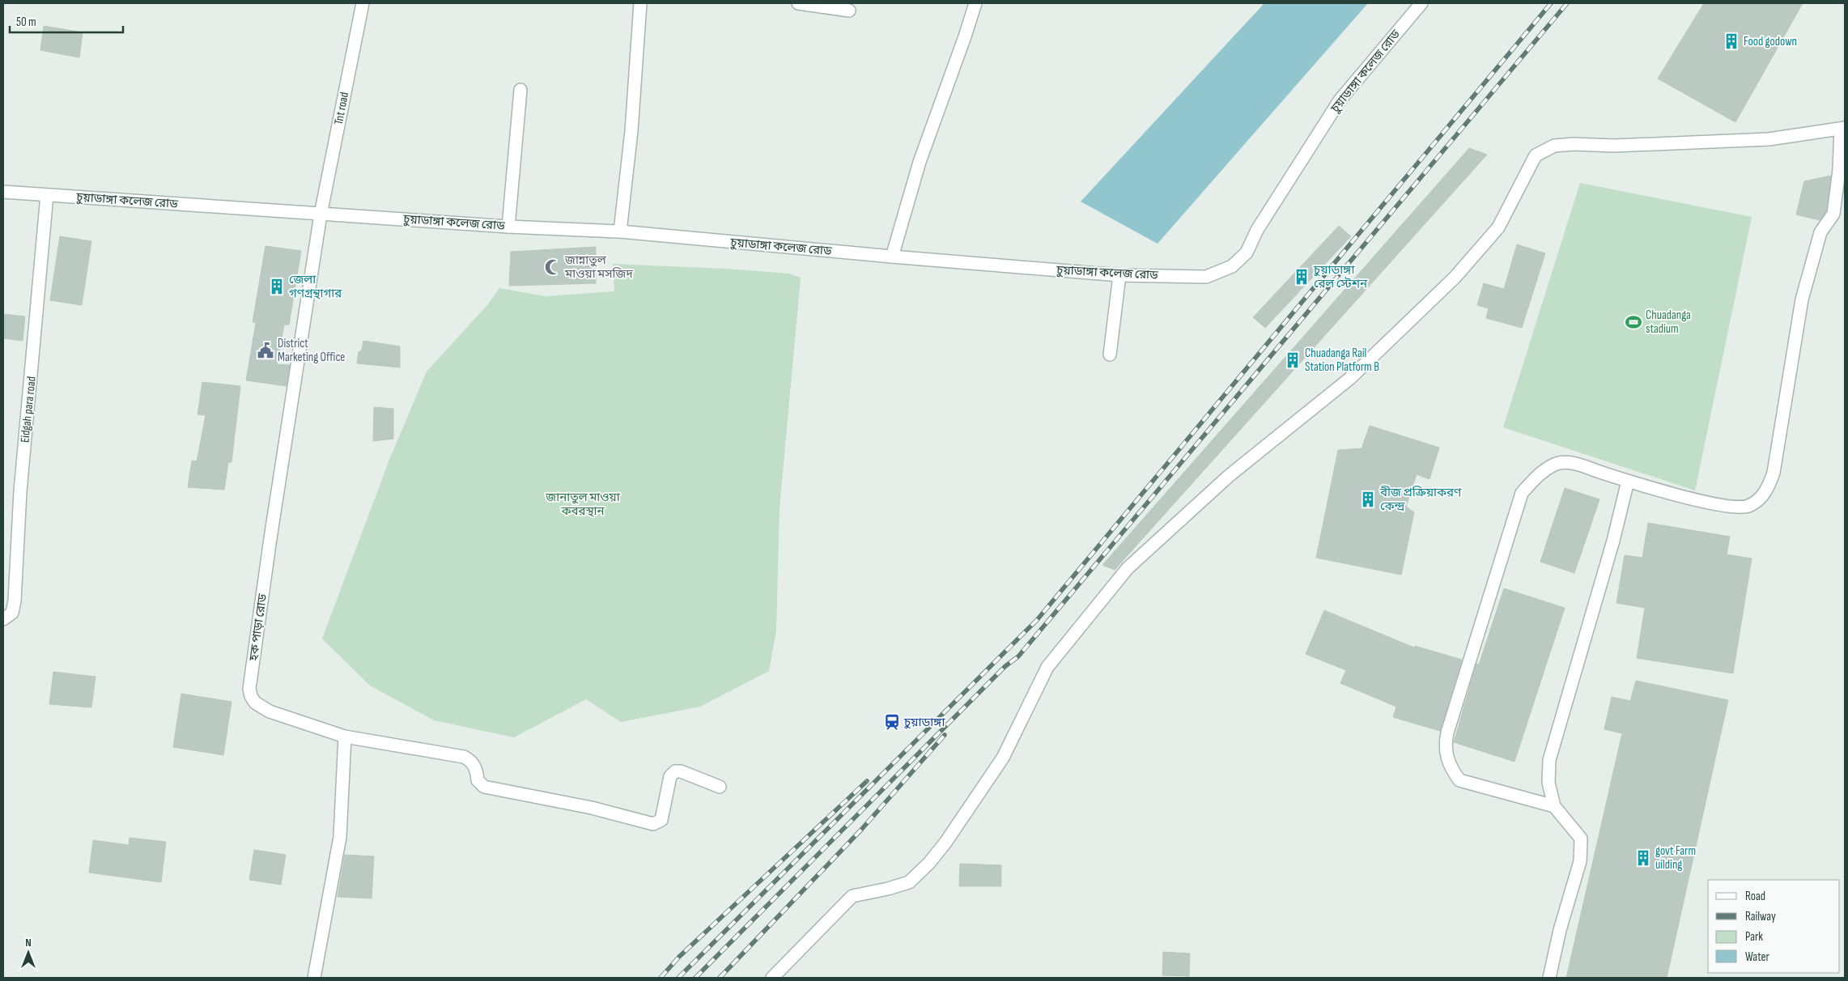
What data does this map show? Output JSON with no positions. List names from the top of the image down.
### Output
{
  "streets": {
    "street": [
      "চুয়াডাঙ্গা কলেজ রোড",
      "Tnt road",
      "Eidgah para road",
      "হক পাড়া রোড"
    ]
  },
  "crossings": [
    ["চুয়াডাঙ্গা কলেজ রোড", "Tnt road"],
    ["চুয়াডাঙ্গা কলেজ রোড", "Eidgah para road"],
    ["চুয়াডাঙ্গা কলেজ রোড", "হক পাড়া রোড"],
    ["Tnt road", "হক পাড়া রোড"]
  ],
  "parks": ["জানাতুল মাওয়া কবরস্থান"],
  "places": {
    "building": [
      "Food godown",
      "চুয়াডাঙ্গা রেল স্টেশন",
      "জেলা গণগ্রন্থাগার",
      "Chuadanga Rail Station Platform B",
      "বীজ প্রক্রিয়াকরণ কেন্দ্র",
      "govt Farm uilding"
    ],
    "mosque": ["জান্নাতুল মাওয়া মসজিদ"],
    "sports": ["Chuadanga stadium"],
    "public building": ["District Marketing Office"],
    "station": ["চুয়াডাঙ্গা"]
  },
  "legend": [
    "Road",
    "Railway",
    "Park",
    "Water"
  ],
  "scale_bar": "50 m",
  "north": "top"
}
